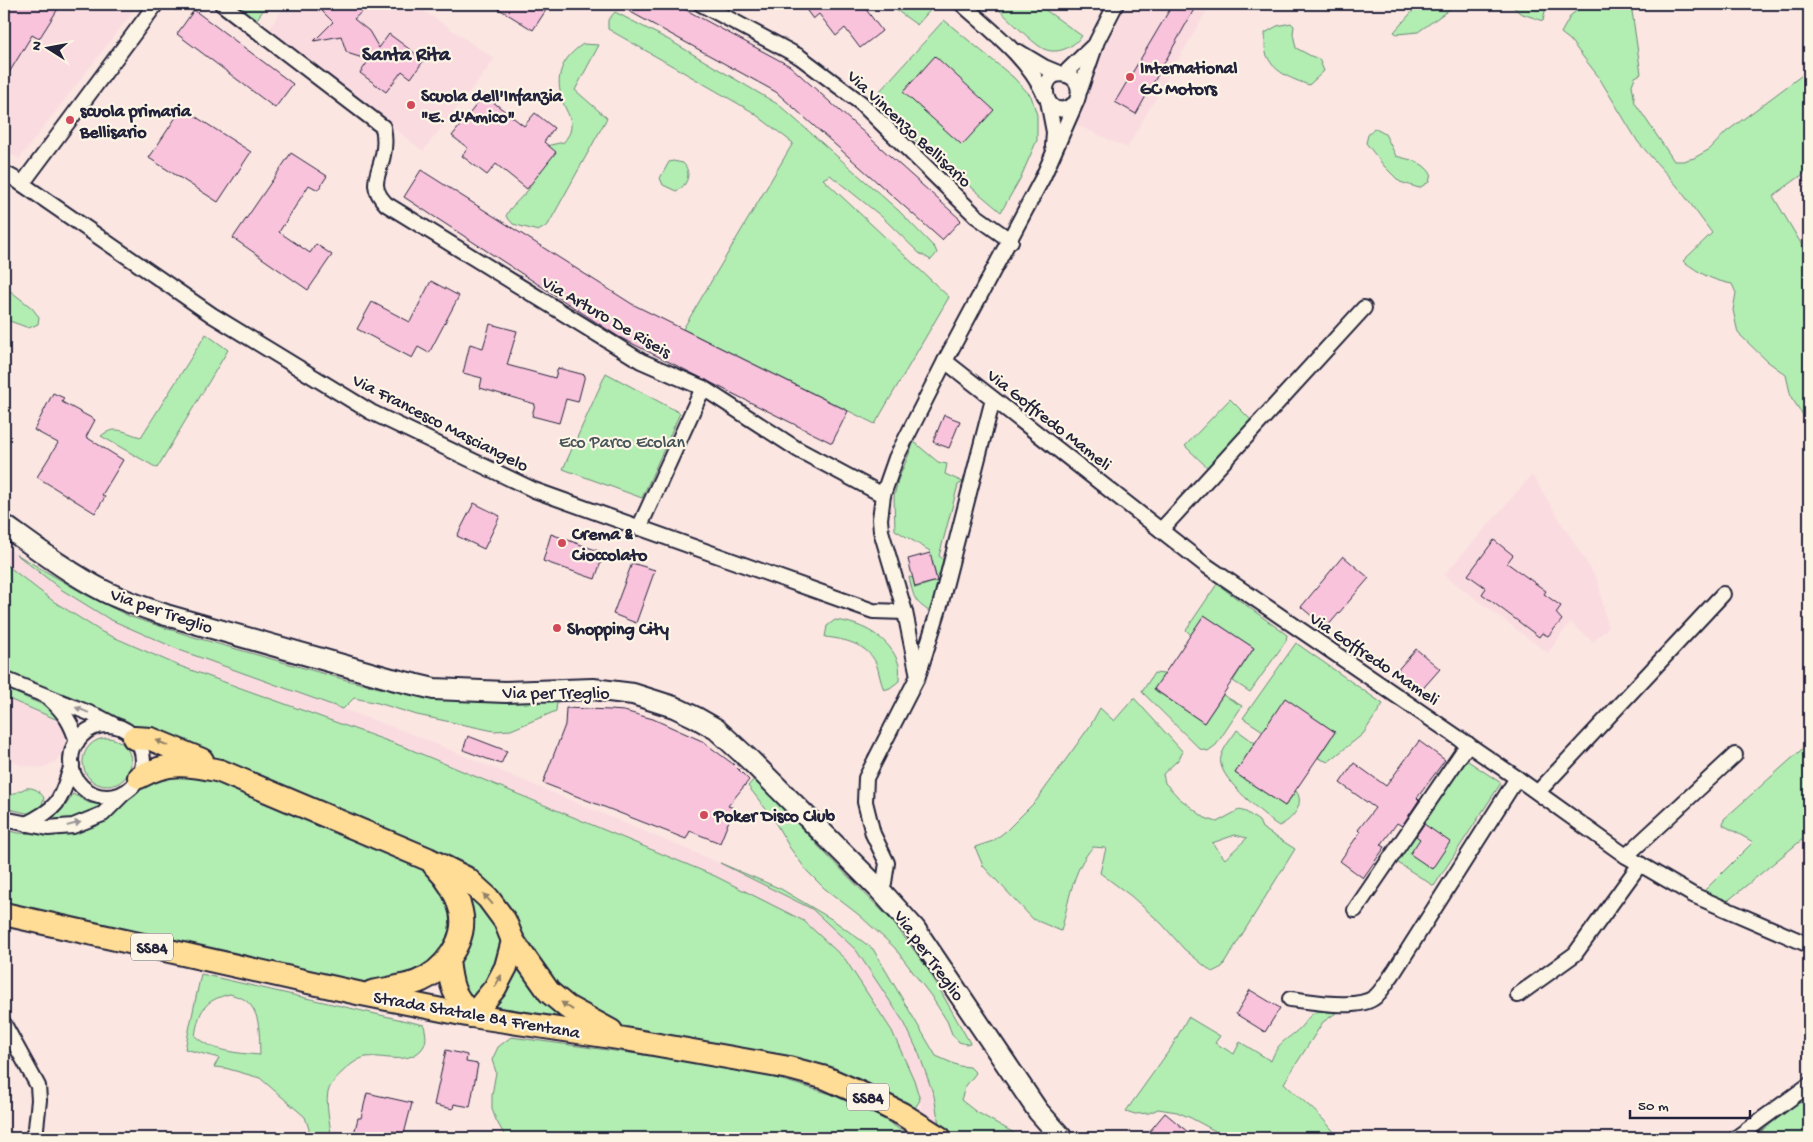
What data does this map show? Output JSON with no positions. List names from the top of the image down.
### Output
{
  "streets": {
    "main road": ["Via per Treglio", "SS84", "Strada Statale 84 Frentana"],
    "street": [
      "Via Vincenzo Bellisario",
      "Via Arturo De Riseis",
      "Via Goffredo Mameli",
      "Via Francesco Masciangelo"
    ]
  },
  "districts": ["Santa Rita"],
  "parks": ["Eco Parco Ecolan"],
  "places": [
    "International GC Motors",
    "Scuola dell'Infanzia \"E. d'Amico\"",
    "scuola primaria Bellisario",
    "Crema & Cioccolato",
    "Shopping City",
    "Poker Disco Club"
  ],
  "scale_bar": "50 m",
  "north": "left"
}
